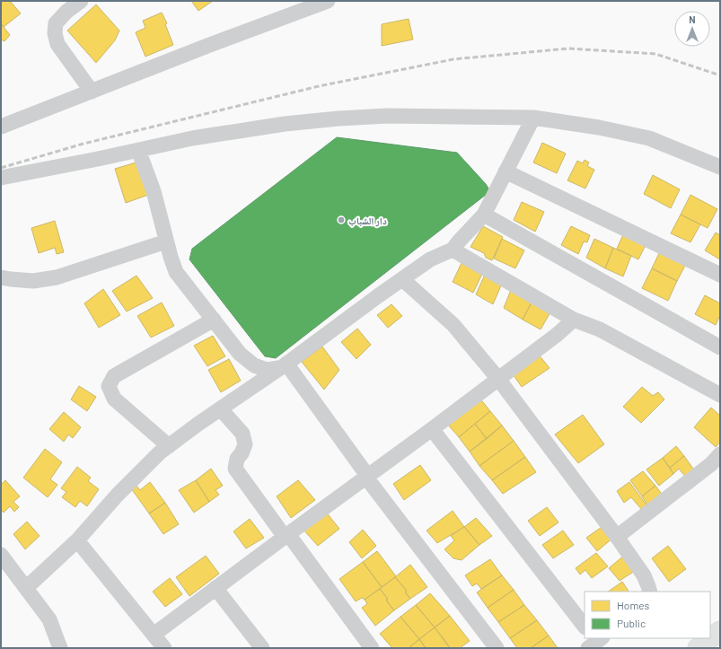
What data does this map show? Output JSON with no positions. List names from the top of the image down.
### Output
{
  "places": ["دار الشباب"],
  "legend": ["Homes", "Public"],
  "north": "top"
}
